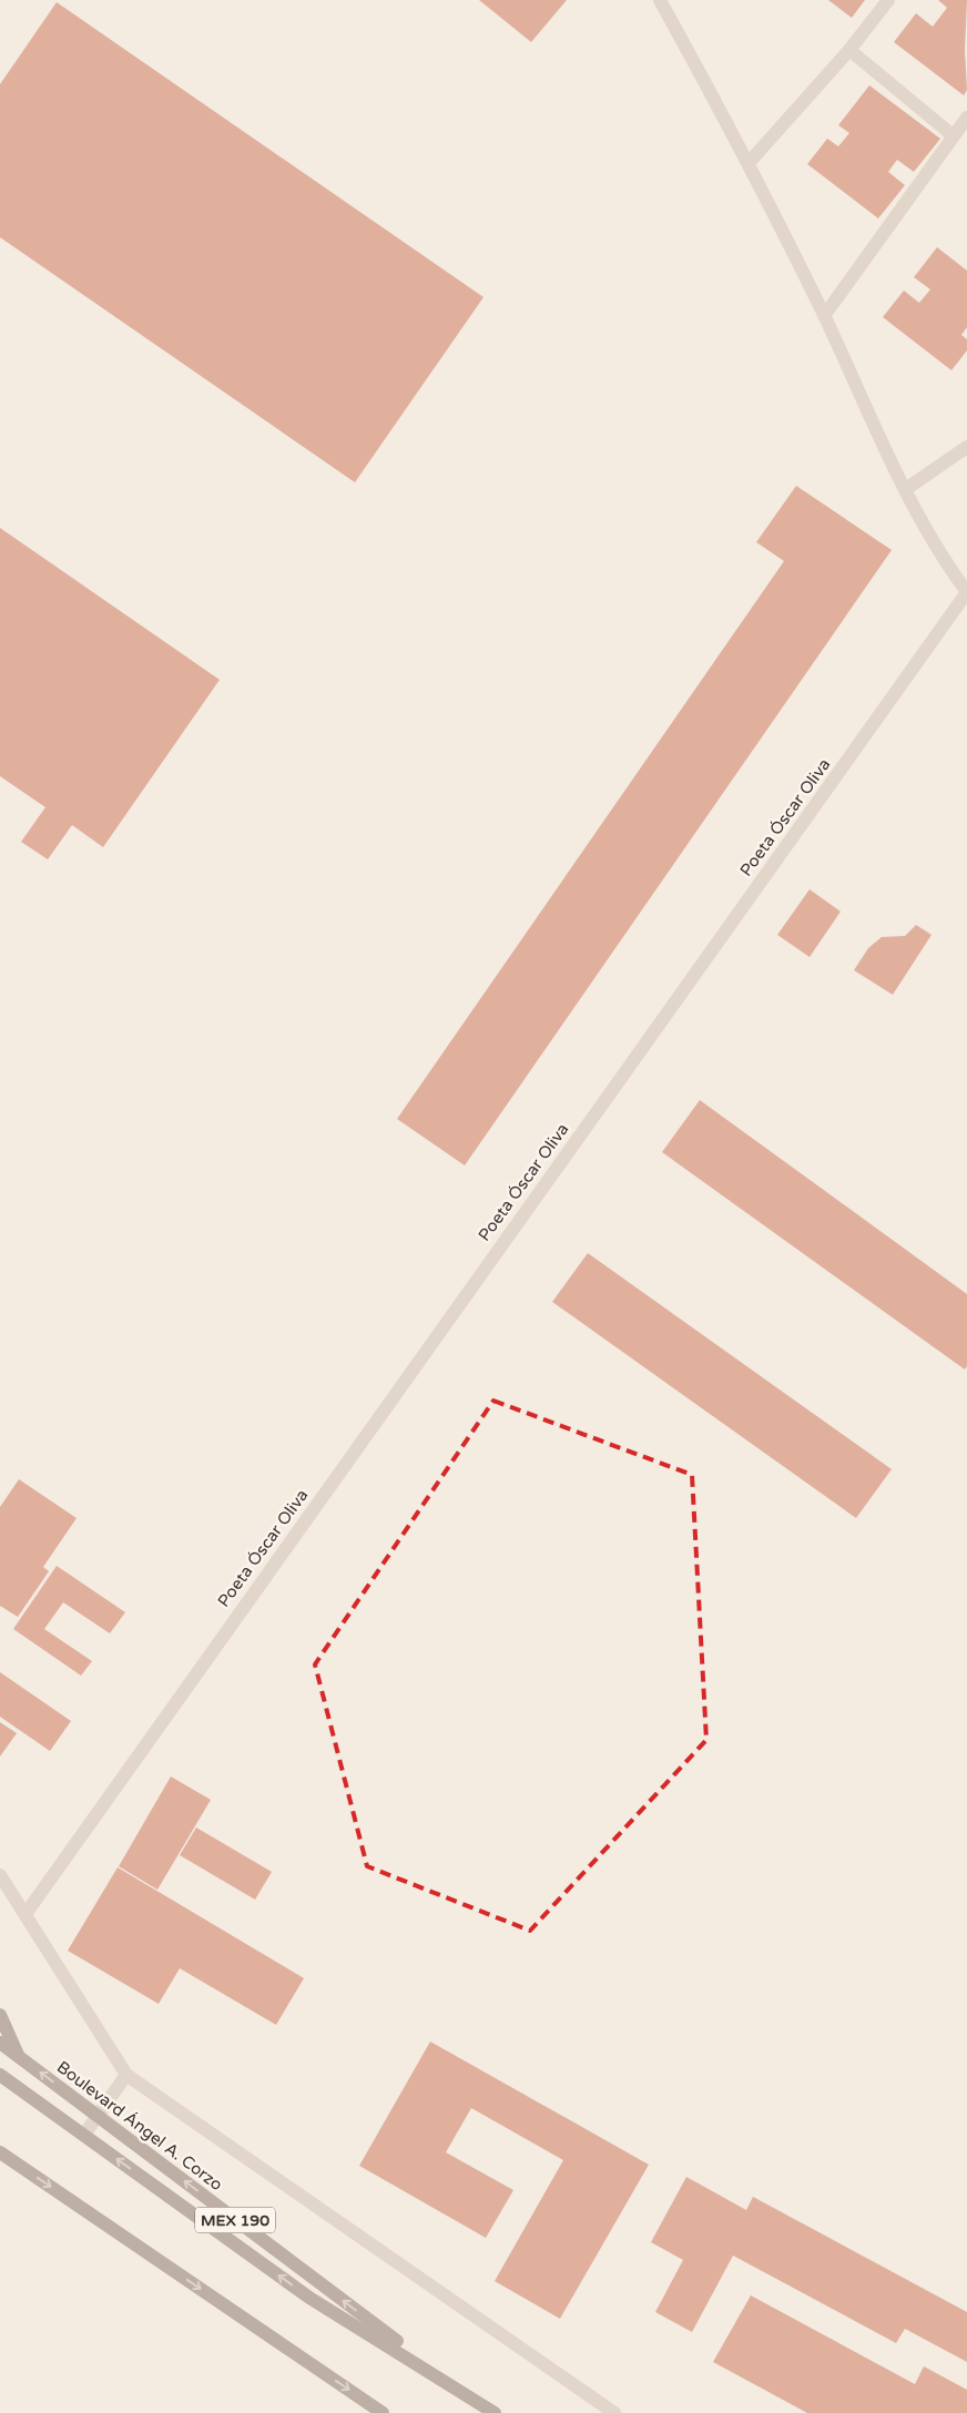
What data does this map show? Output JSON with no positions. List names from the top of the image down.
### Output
{
  "streets": {
    "main road": ["Boulevard Ángel A. Corzo", "MEX 190"],
    "street": ["Poeta Óscar Oliva"]
  },
  "crossings": [
    ["Boulevard Ángel A. Corzo", "MEX 190"]
  ]
}
